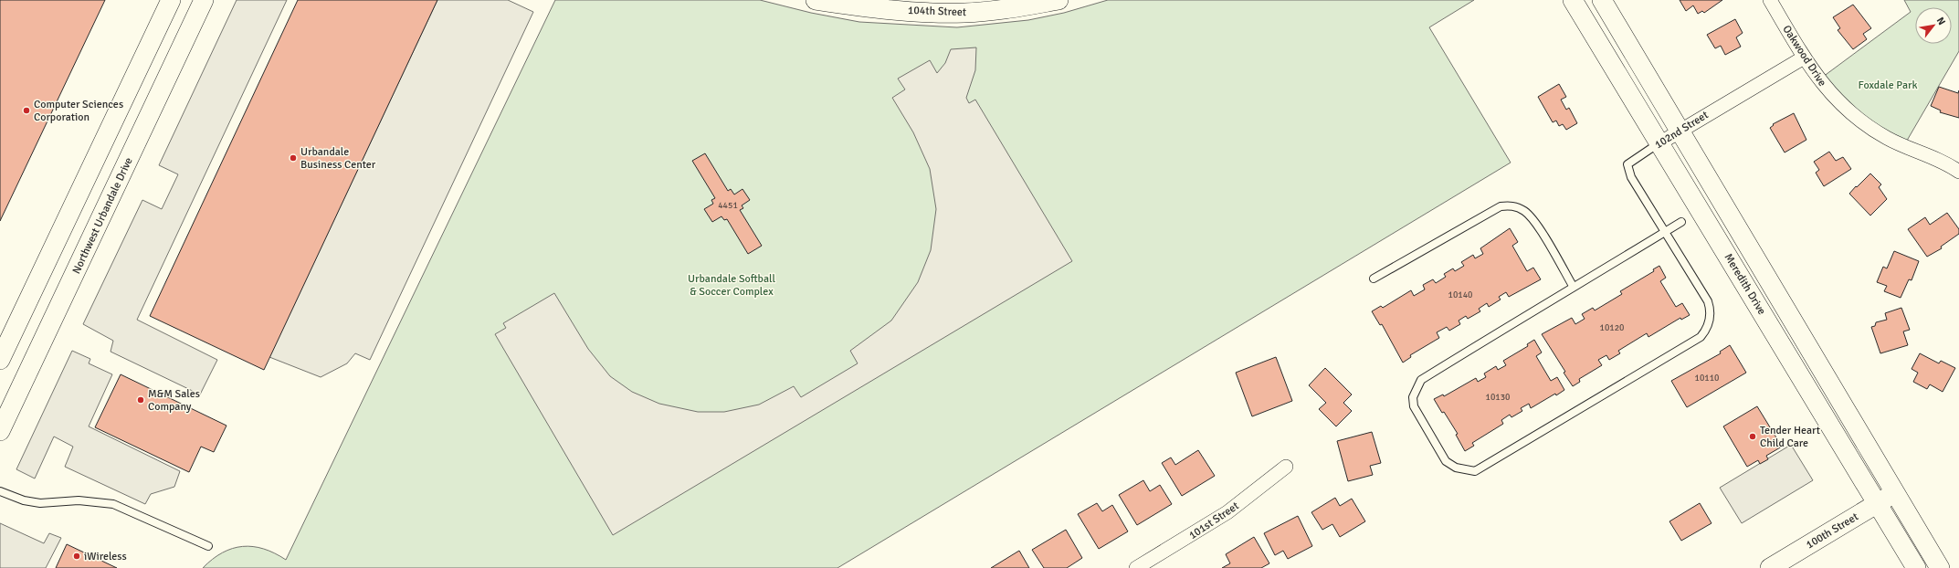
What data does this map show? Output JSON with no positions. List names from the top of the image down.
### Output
{
  "streets": {
    "main road": [
      "104th Street",
      "Northwest Urbandale Drive",
      "Meredith Drive",
      "100th Street"
    ],
    "street": ["Oakwood Drive", "102nd Street", "101st Street"]
  },
  "crossings": [
    ["Oakwood Drive", "102nd Street"],
    ["102nd Street", "Meredith Drive"],
    ["Meredith Drive", "100th Street"]
  ],
  "parks": ["Foxdale Park", "Urbandale Softball & Soccer Complex"],
  "places": [
    "Computer Sciences Corporation",
    "Urbandale Business Center",
    "M&M Sales Company",
    "Tender Heart Child Care",
    "iWireless"
  ],
  "house_numbers": [
    "4451",
    "10140",
    "10120",
    "10110",
    "10130"
  ],
  "north": "top right"
}
